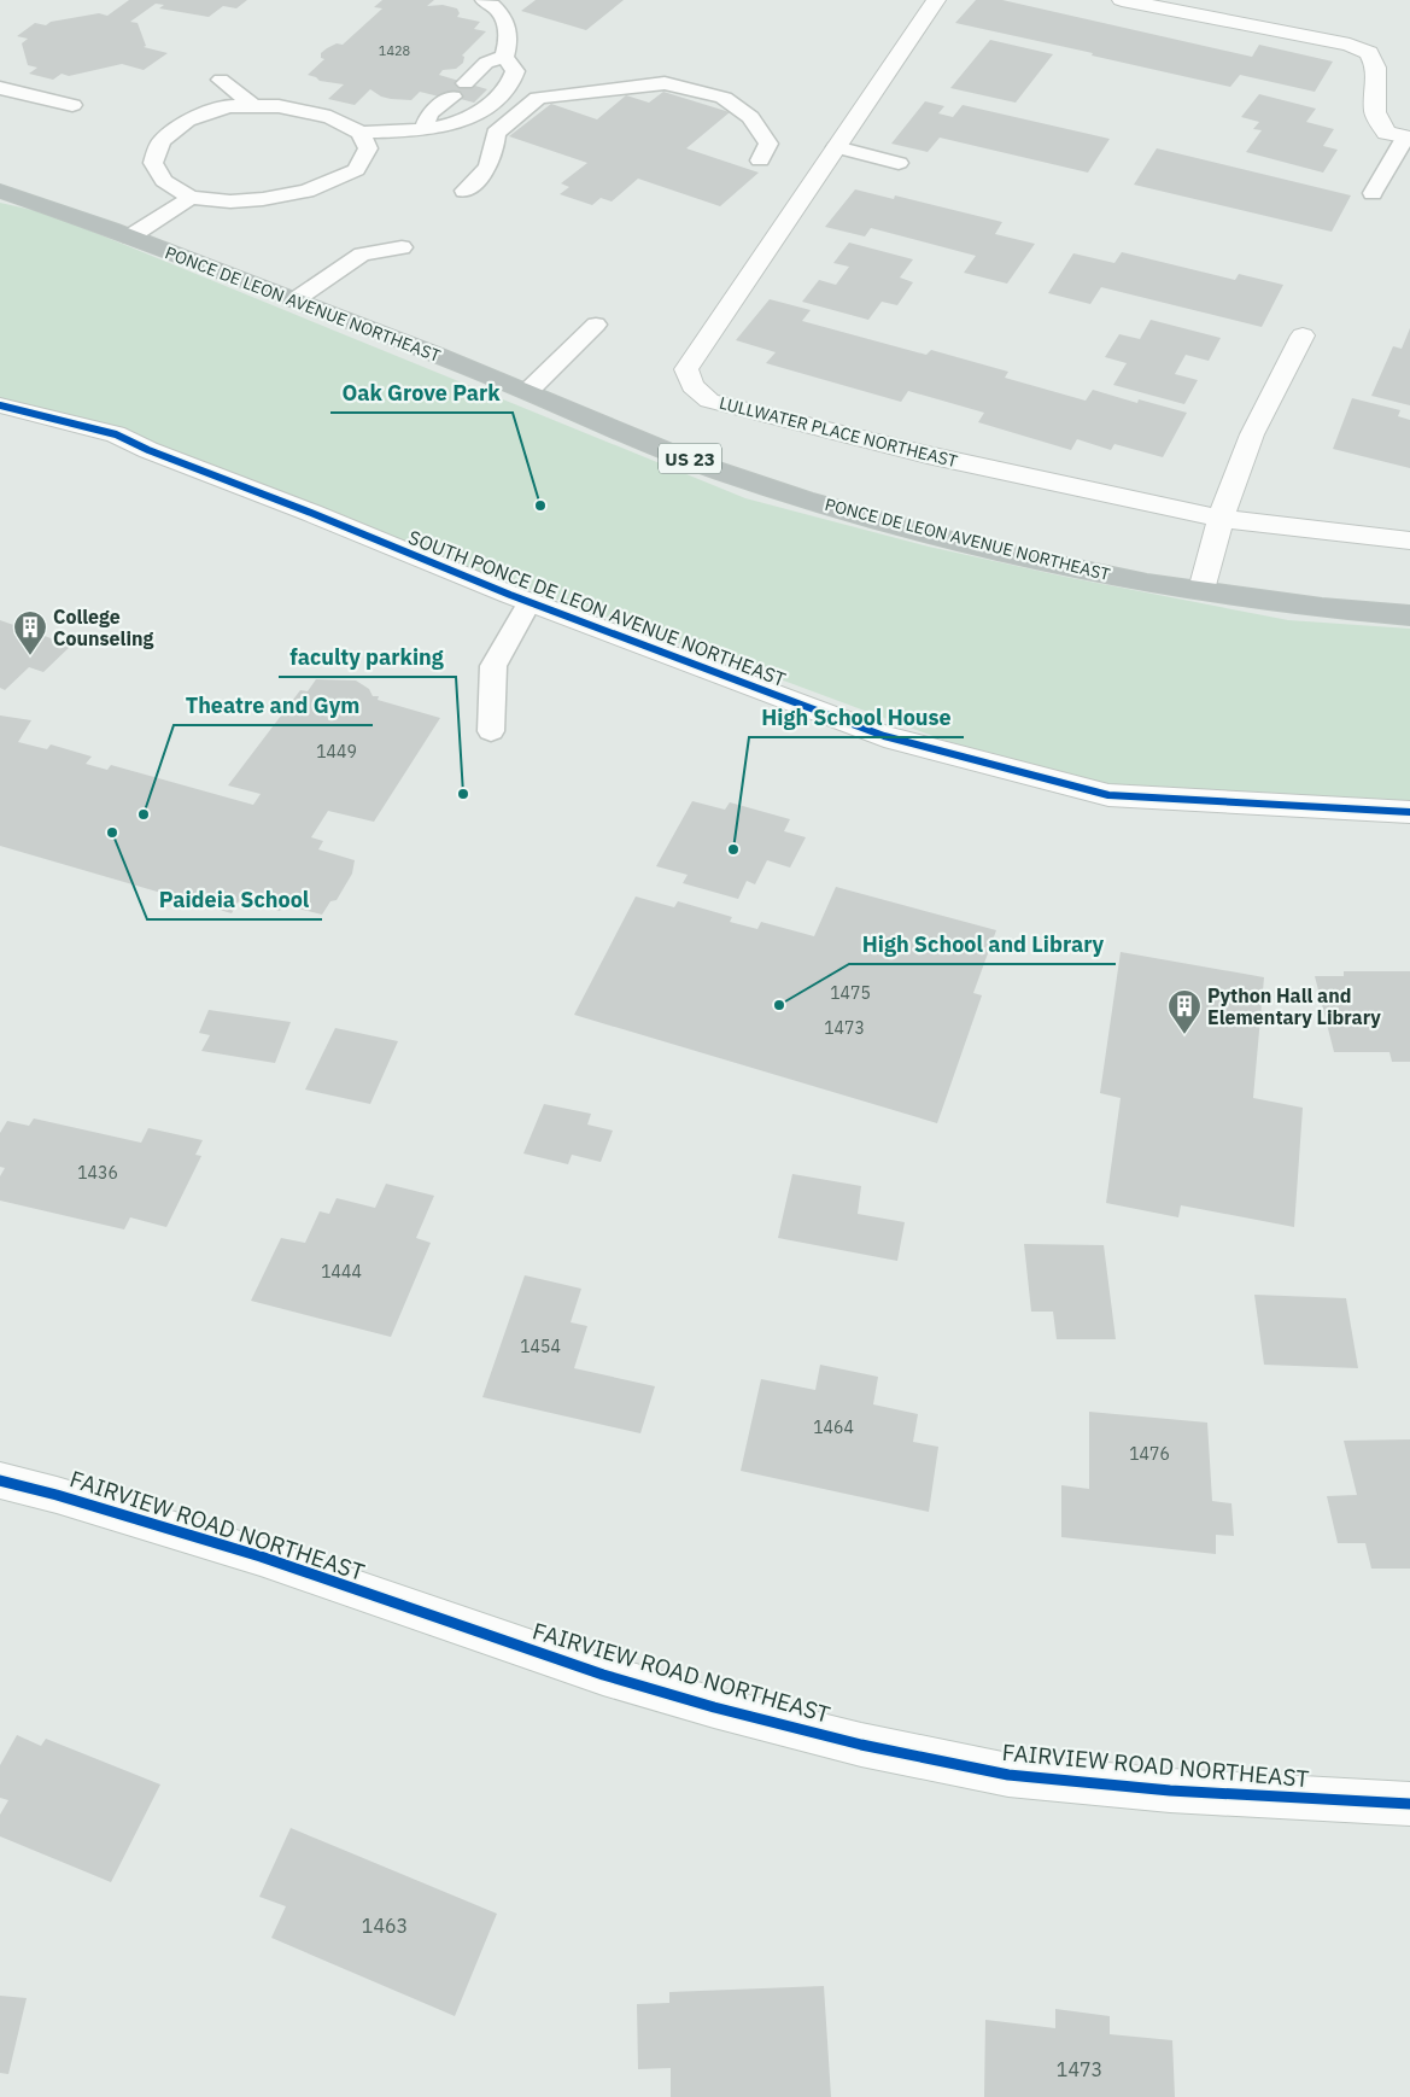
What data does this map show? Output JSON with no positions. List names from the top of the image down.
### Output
{
  "streets": {
    "highway": ["PONCE DE LEON AVENUE NORTHEAST", "US 23"],
    "street": ["LULLWATER PLACE NORTHEAST", "SOUTH PONCE DE LEON AVENUE NORTHEAST", "FAIRVIEW ROAD NORTHEAST"]
  },
  "places": {
    "other": [
      "Oak Grove Park",
      "faculty parking",
      "Theatre and Gym",
      "Paideia School",
      "High School House",
      "High School and Library"
    ],
    "building": ["College Counseling", "Python Hall and Elementary Library"]
  },
  "house_numbers": [
    "1428",
    "1449",
    "1475",
    "1473",
    "1436",
    "1444",
    "1454",
    "1464",
    "1476",
    "1463",
    "1473"
  ]
}
